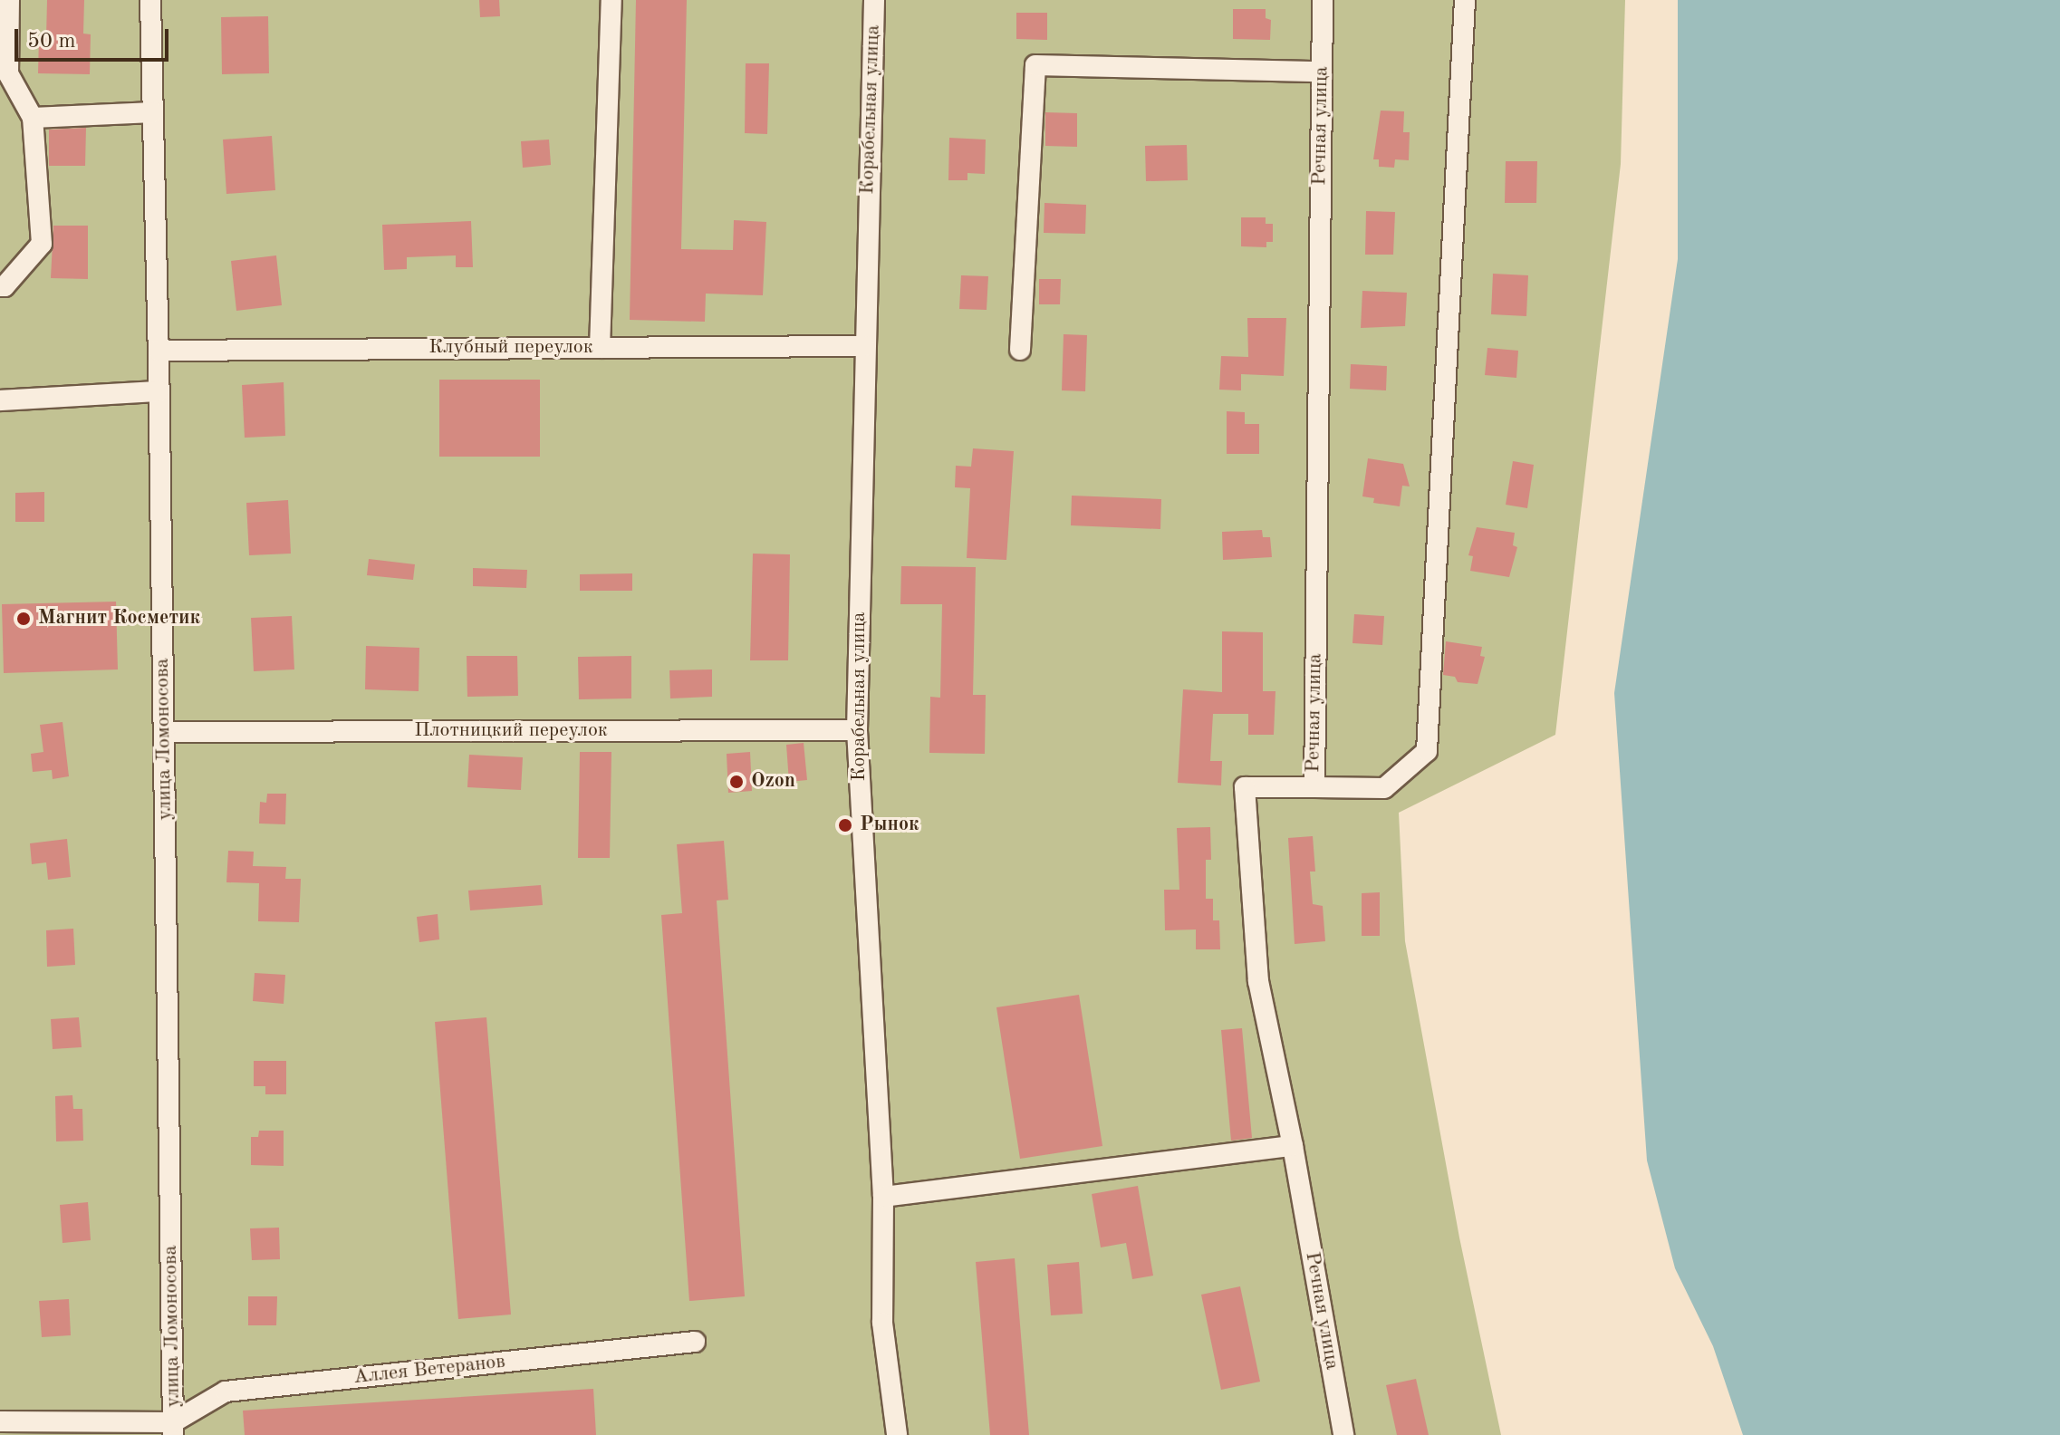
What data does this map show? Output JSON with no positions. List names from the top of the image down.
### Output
{
  "streets": {
    "street": [
      "Корабельная улица",
      "Речная улица",
      "Клубный переулок",
      "Плотницкий переулок",
      "улица Ломоносова",
      "Аллея Ветеранов"
    ]
  },
  "crossings": [
    ["Корабельная улица", "Клубный переулок"],
    ["Корабельная улица", "Плотницкий переулок"],
    ["Клубный переулок", "улица Ломоносова"],
    ["Плотницкий переулок", "улица Ломоносова"],
    ["улица Ломоносова", "Аллея Ветеранов"]
  ],
  "places": ["Магнит Косметик", "Ozon", "Рынок"],
  "scale_bar": "50 m"
}
